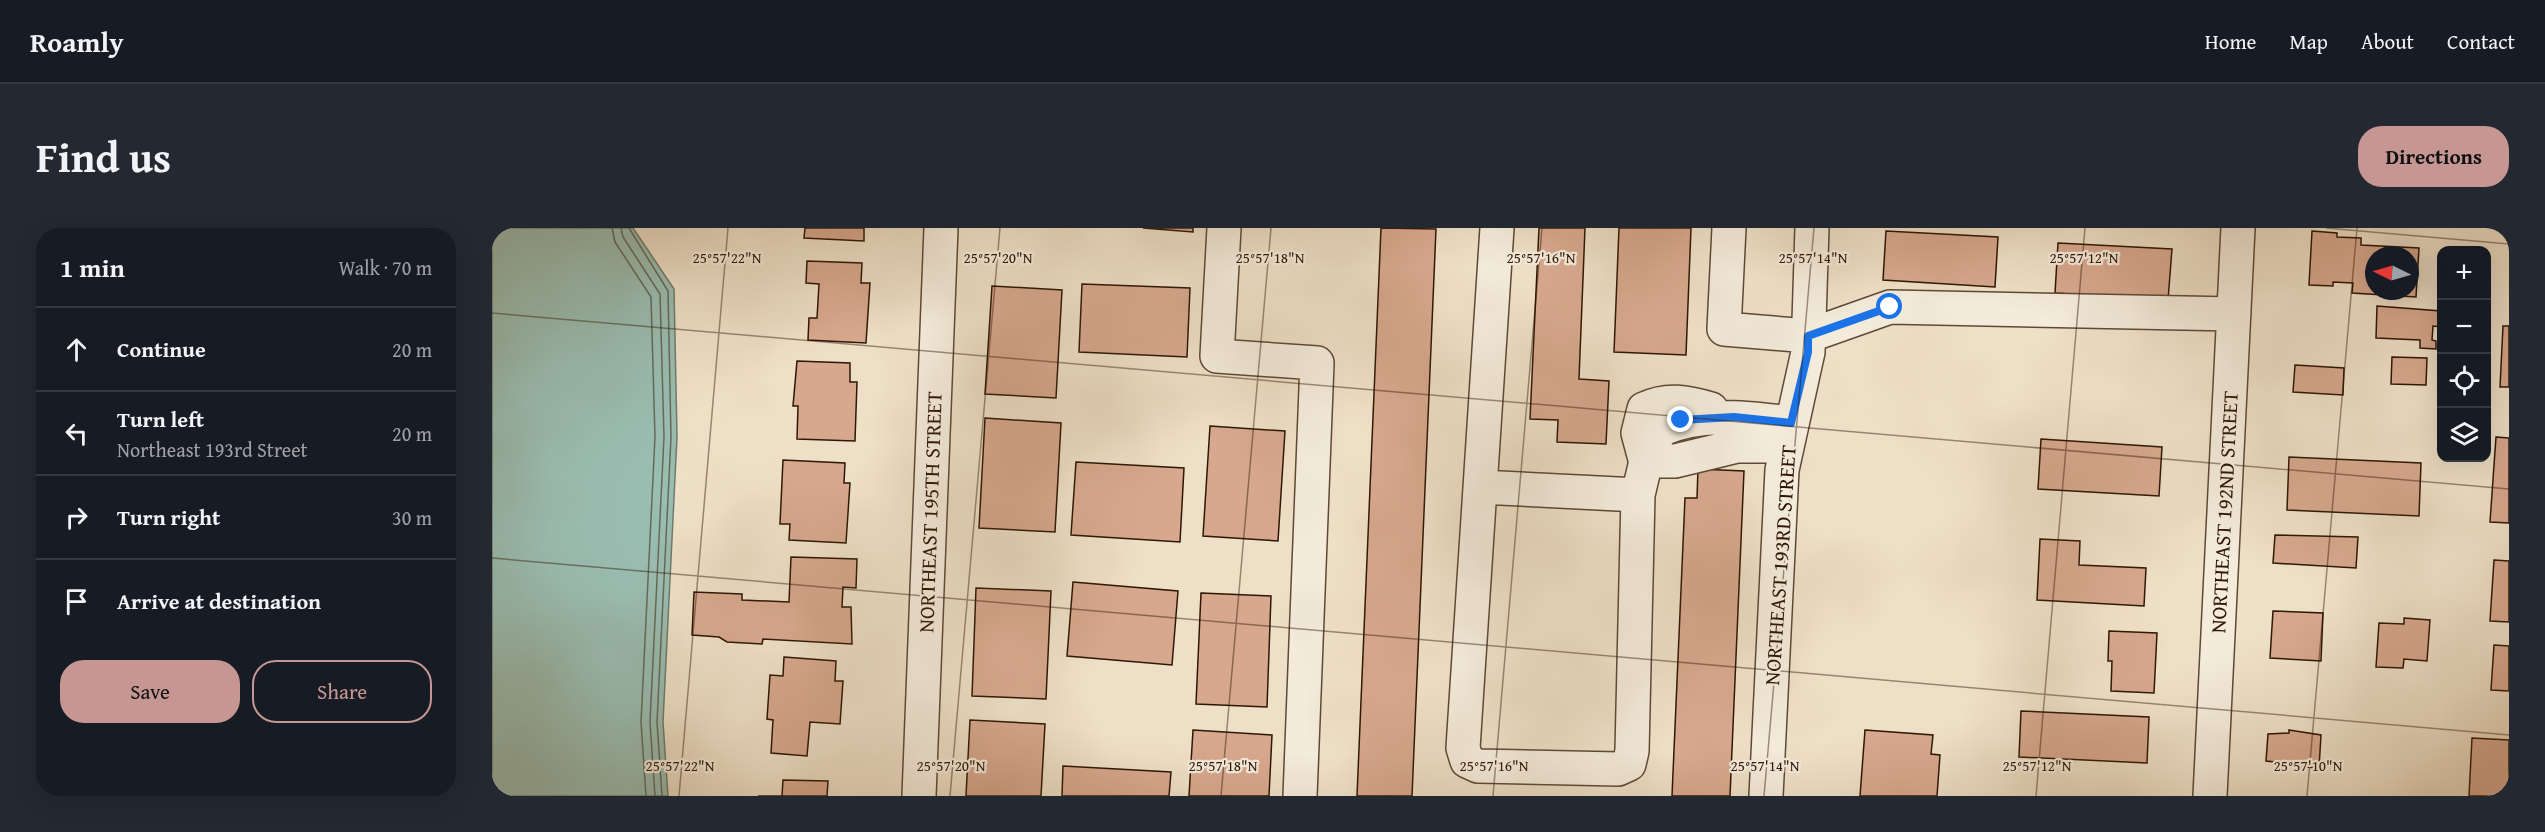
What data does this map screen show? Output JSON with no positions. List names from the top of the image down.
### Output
{
  "streets": {
    "street": ["NORTHEAST 195TH STREET", "NORTHEAST 192ND STREET", "NORTHEAST 193RD STREET"]
  },
  "north": "left",
  "page": {
    "header": "Roamly",
    "nav": [
      "Home",
      "Map",
      "About",
      "Contact"
    ],
    "title": "Find us",
    "buttons": [
      "Directions",
      ["Save", "Share"]
    ],
    "heading": ["1 min", "Walk · 70 m"],
    "map_buttons": ["+", "−"],
    "list": [
      ["Continue", "20 m"],
      ["Turn left", "Northeast 193rd Street", "20 m"],
      ["Turn right", "30 m"],
      "Arrive at destination"
    ]
  },
  "coordinates": [
    "25°57'22\"N",
    "25°57'20\"N",
    "25°57'18\"N",
    "25°57'16\"N",
    "25°57'14\"N",
    "25°57'12\"N",
    "25°57'10\"N"
  ]
}
